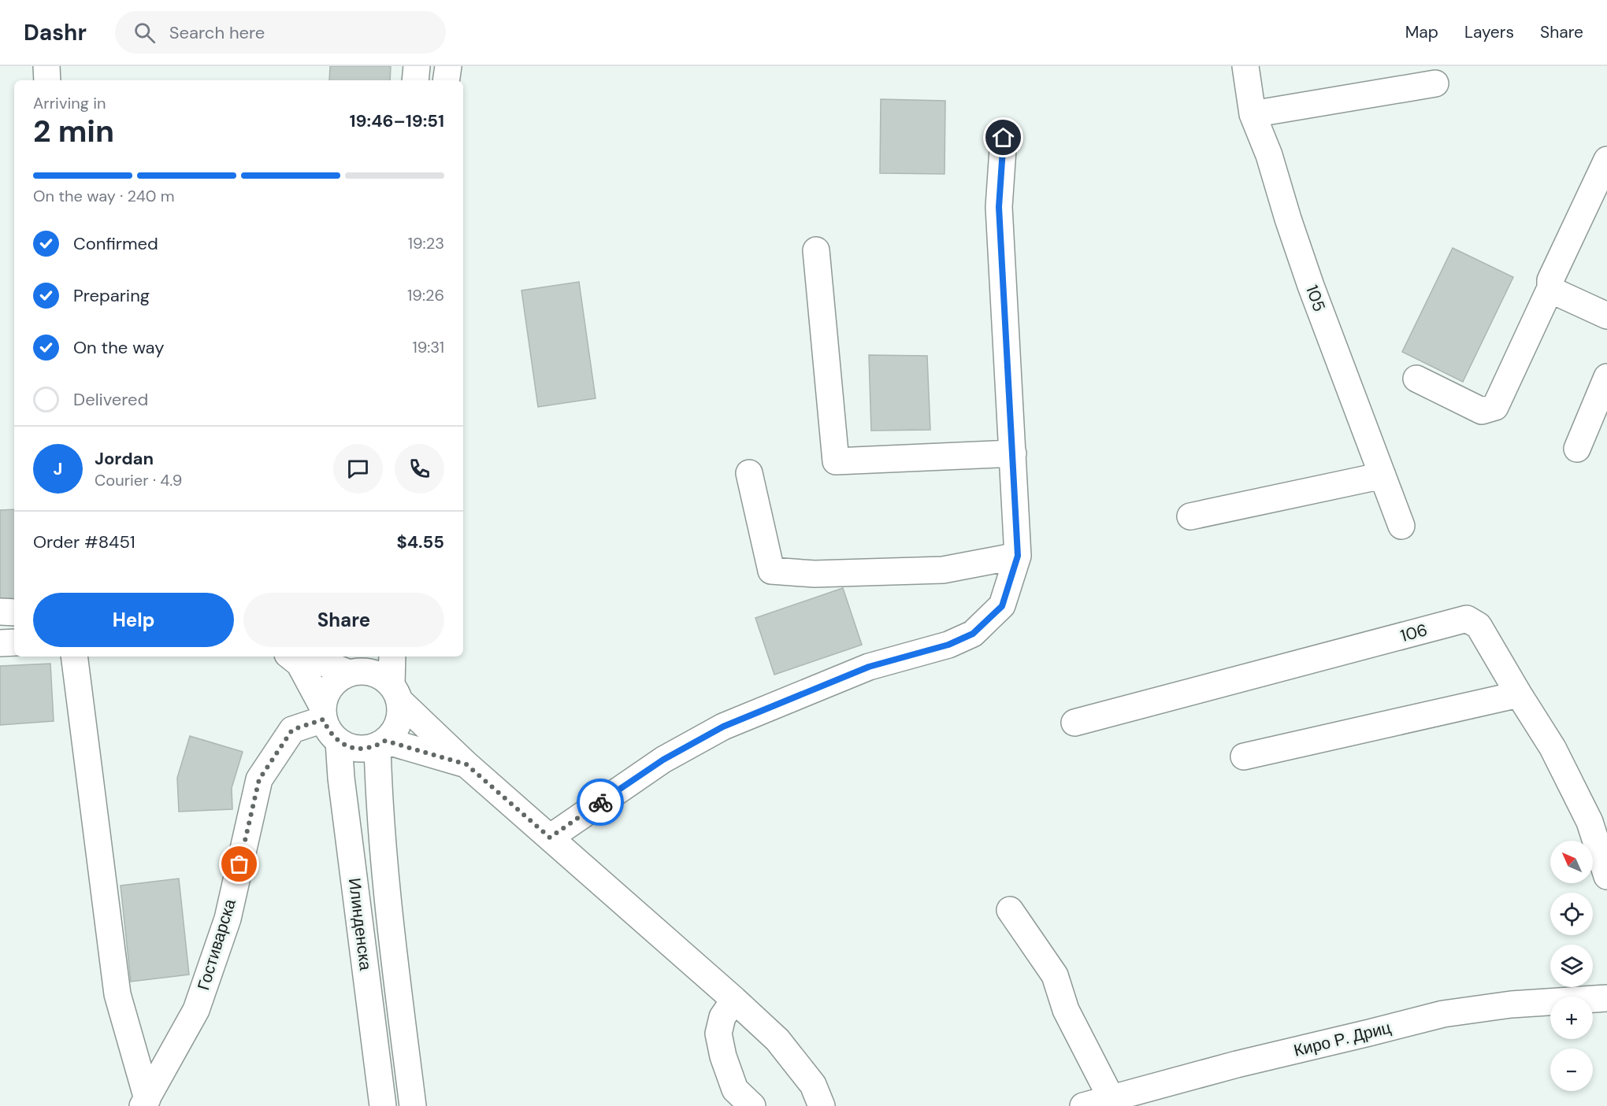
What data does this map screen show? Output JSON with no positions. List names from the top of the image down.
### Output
{
  "streets": {
    "street": [
      "105",
      "106",
      "Илинденска",
      "Гостиварска",
      "Киро Р. Дриц"
    ]
  },
  "crossings": [
    ["Илинденска", "Гостиварска"]
  ],
  "north": "top left",
  "page": {
    "header": "Dashr",
    "search": "Search here",
    "nav": ["Map", "Layers", "Share"],
    "heading": ["2 min", "Arriving in", "19:46–19:51"],
    "panel": [
      "Jordan",
      "Courier · 4.9",
      "Order #8451",
      "$4.55"
    ],
    "bar": "On the way · 240 m",
    "list": [
      ["Confirmed", "19:23"],
      ["Preparing", "19:26"],
      ["On the way", "19:31"],
      "Delivered"
    ],
    "round": "J",
    "buttons": ["Help", "Share"],
    "map_buttons": ["+", "−"]
  }
}
